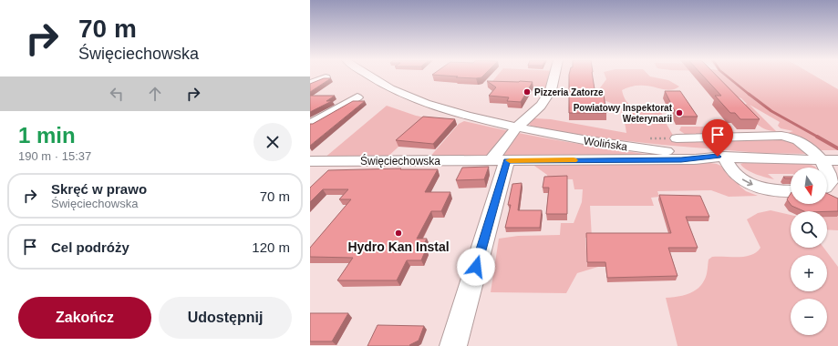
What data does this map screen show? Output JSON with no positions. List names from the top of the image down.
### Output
{
  "streets": {
    "street": ["Wolińska", "Święciechowska"]
  },
  "crossings": [
    ["Wolińska", "Święciechowska"]
  ],
  "places": ["Pizzeria Zatorze", "Powiatowy Inspektorat Weterynarii", "Hydro Kan Instal"],
  "north": "bottom",
  "page": {
    "turn": ["70 m", "Święciechowska"],
    "heading": ["1 min", "190 m · 15:37"],
    "map_buttons": ["+", "−"],
    "list": [
      {
        "name": "Skręć w prawo",
        "note": "Święciechowska",
        "value": "70 m"
      },
      {
        "name": "Cel podróży",
        "value": "120 m"
      }
    ],
    "buttons": ["Zakończ", "Udostępnij"]
  }
}
